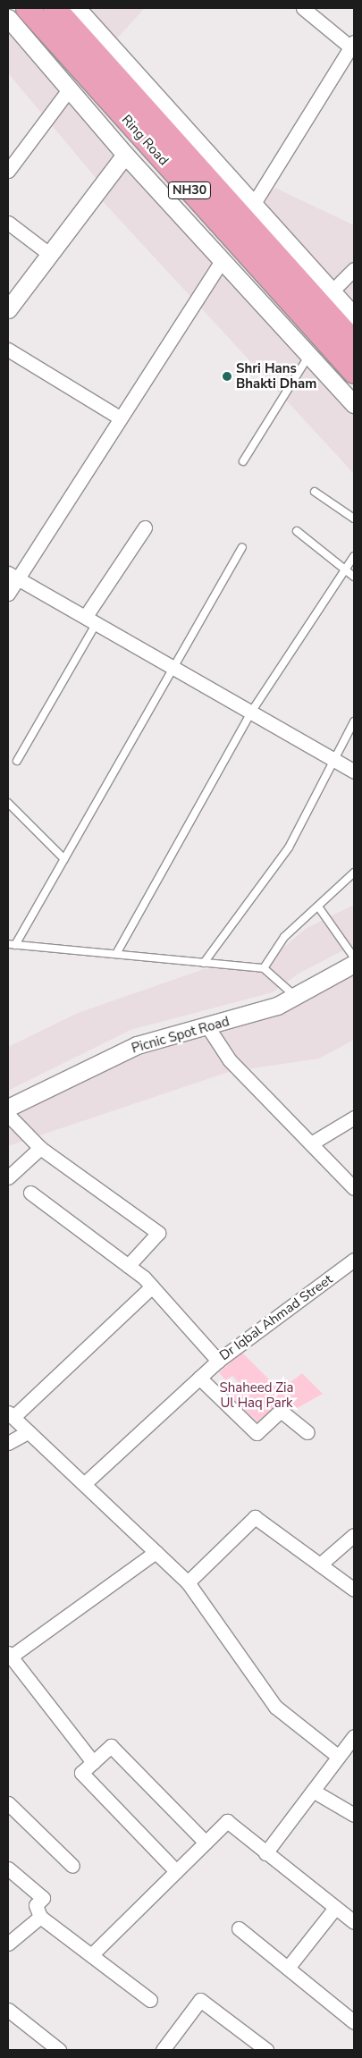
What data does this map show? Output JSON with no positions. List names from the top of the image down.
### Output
{
  "streets": {
    "highway": ["Ring Road", "NH30"],
    "street": ["Picnic Spot Road", "Dr Iqbal Ahmad Street"]
  },
  "parks": ["Shaheed Zia Ul Haq Park"],
  "places": ["Shri Hans Bhakti Dham"]
}
